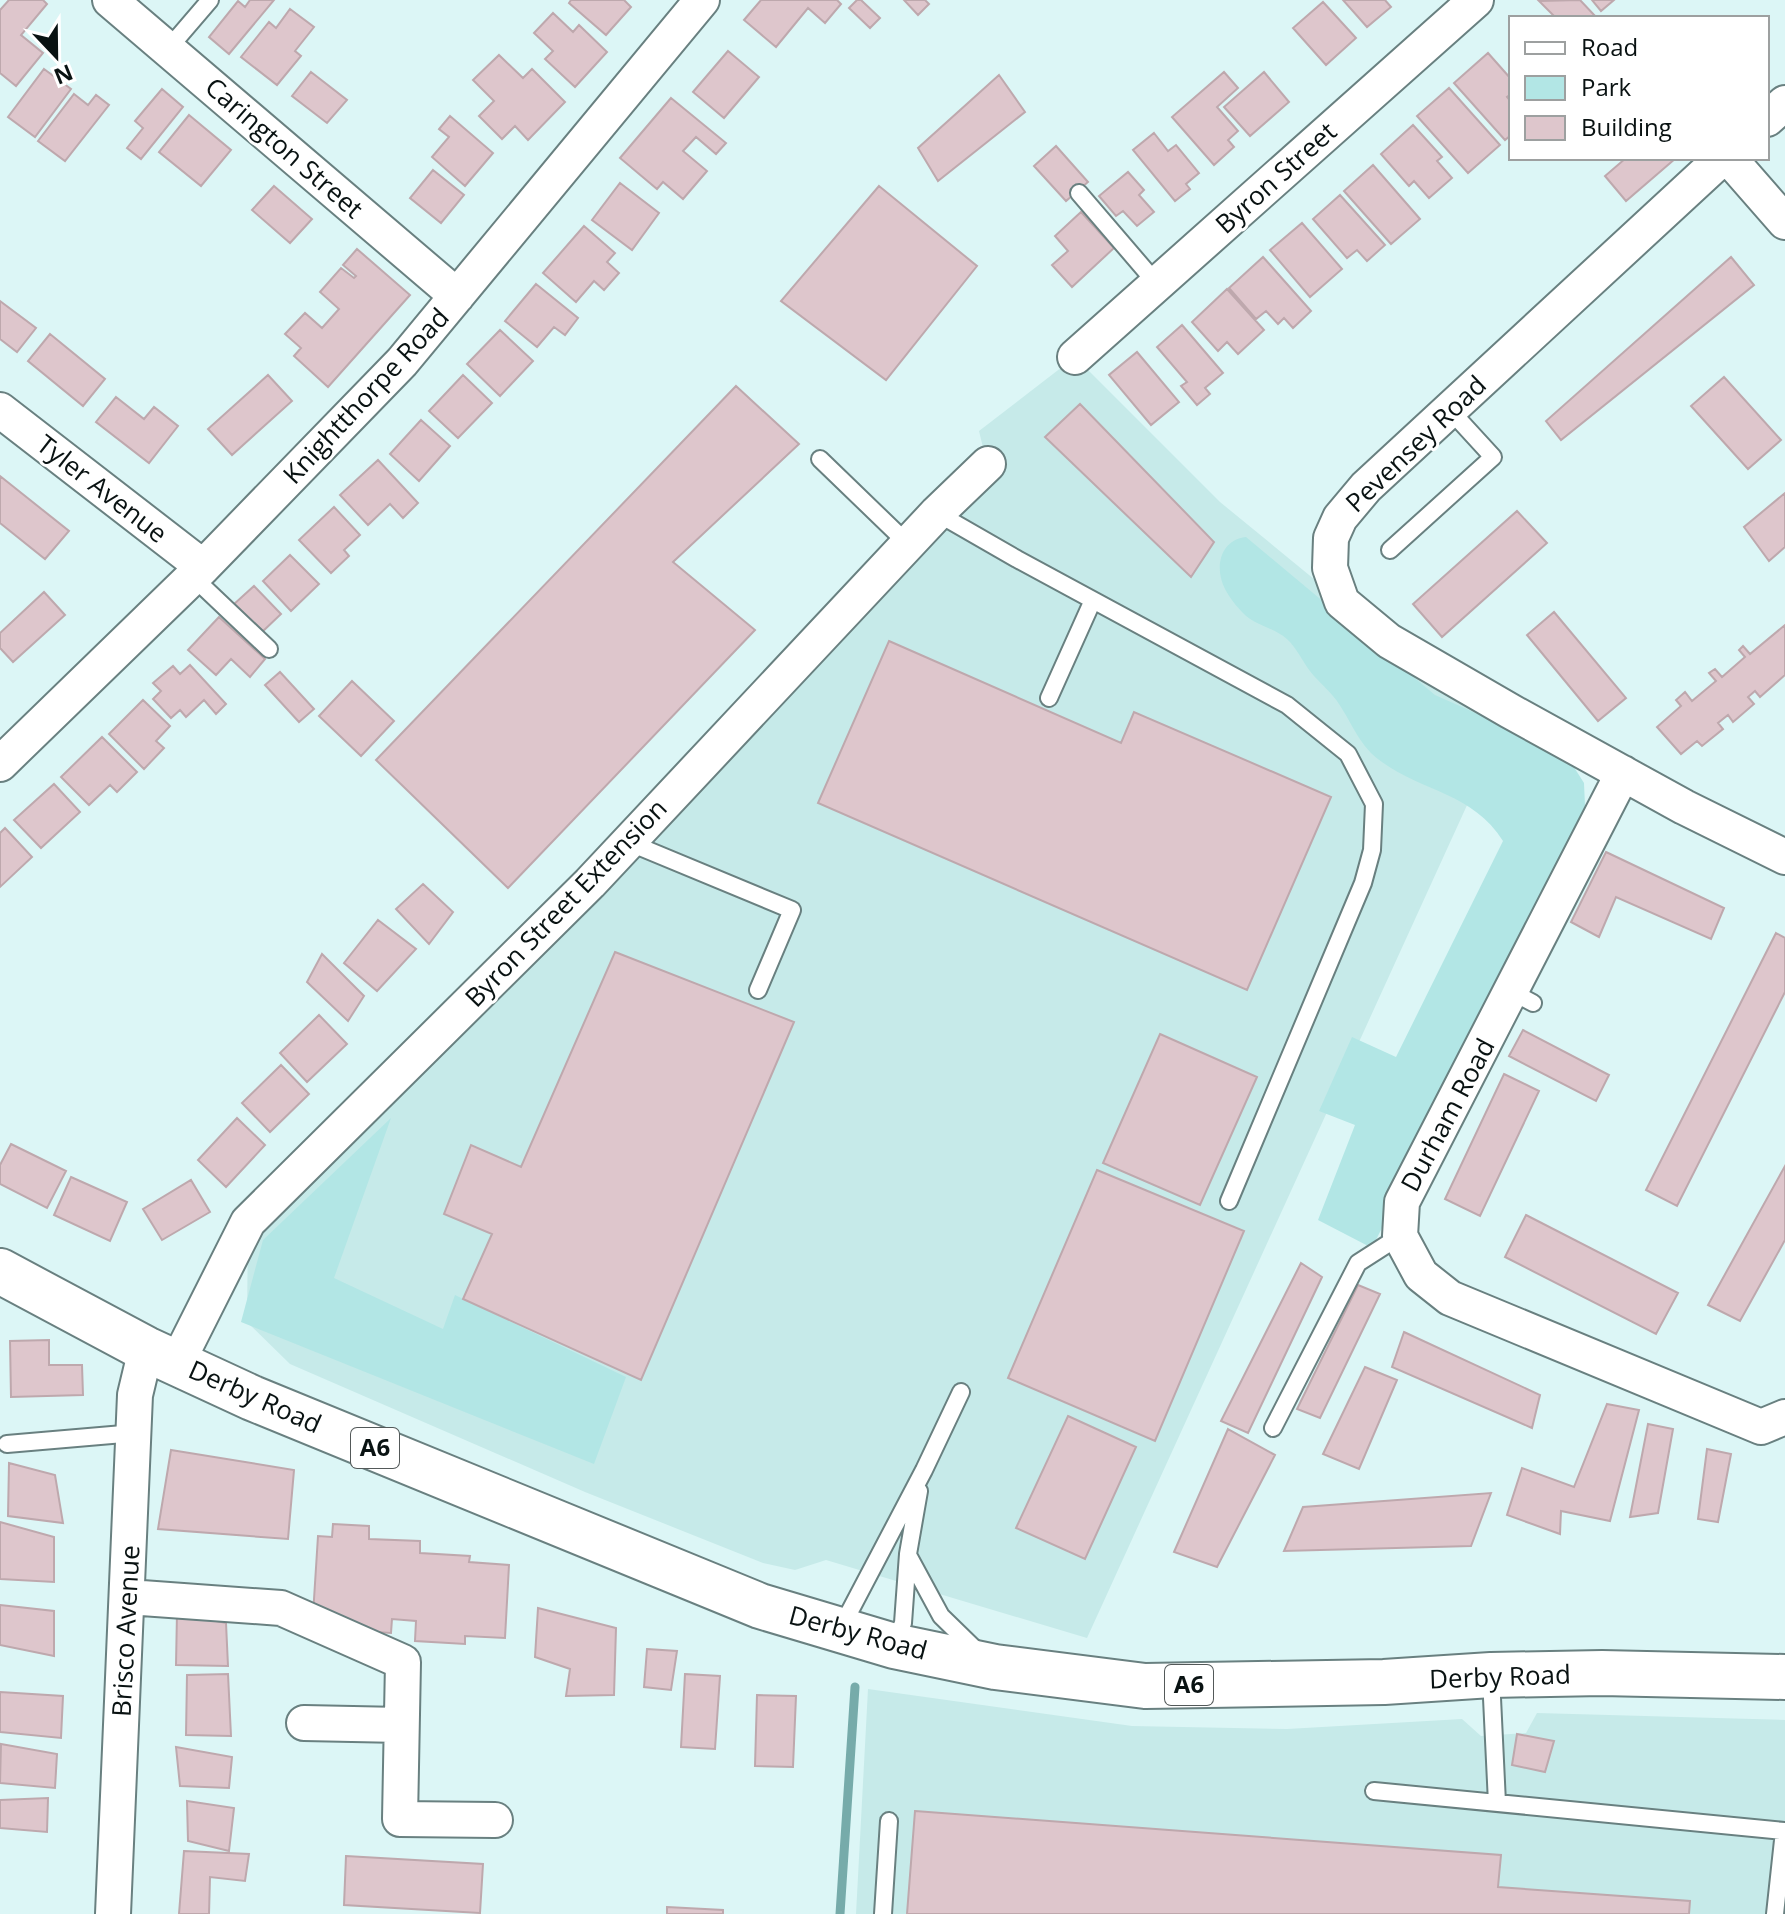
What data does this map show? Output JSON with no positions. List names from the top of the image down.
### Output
{
  "streets": {
    "highway": ["Derby Road", "A6"],
    "street": [
      "Carington Street",
      "Byron Street",
      "Knightthorpe Road",
      "Pevensey Road",
      "Tyler Avenue",
      "Byron Street Extension",
      "Durham Road",
      "Brisco Avenue"
    ]
  },
  "crossings": [
    ["Carington Street", "Knightthorpe Road"],
    ["Knightthorpe Road", "Tyler Avenue"],
    ["Pevensey Road", "Durham Road"],
    ["Byron Street Extension", "Derby Road"],
    ["Byron Street Extension", "Brisco Avenue"],
    ["Derby Road", "Brisco Avenue"]
  ],
  "legend": ["Road", "Park", "Building"],
  "north": "bottom"
}
